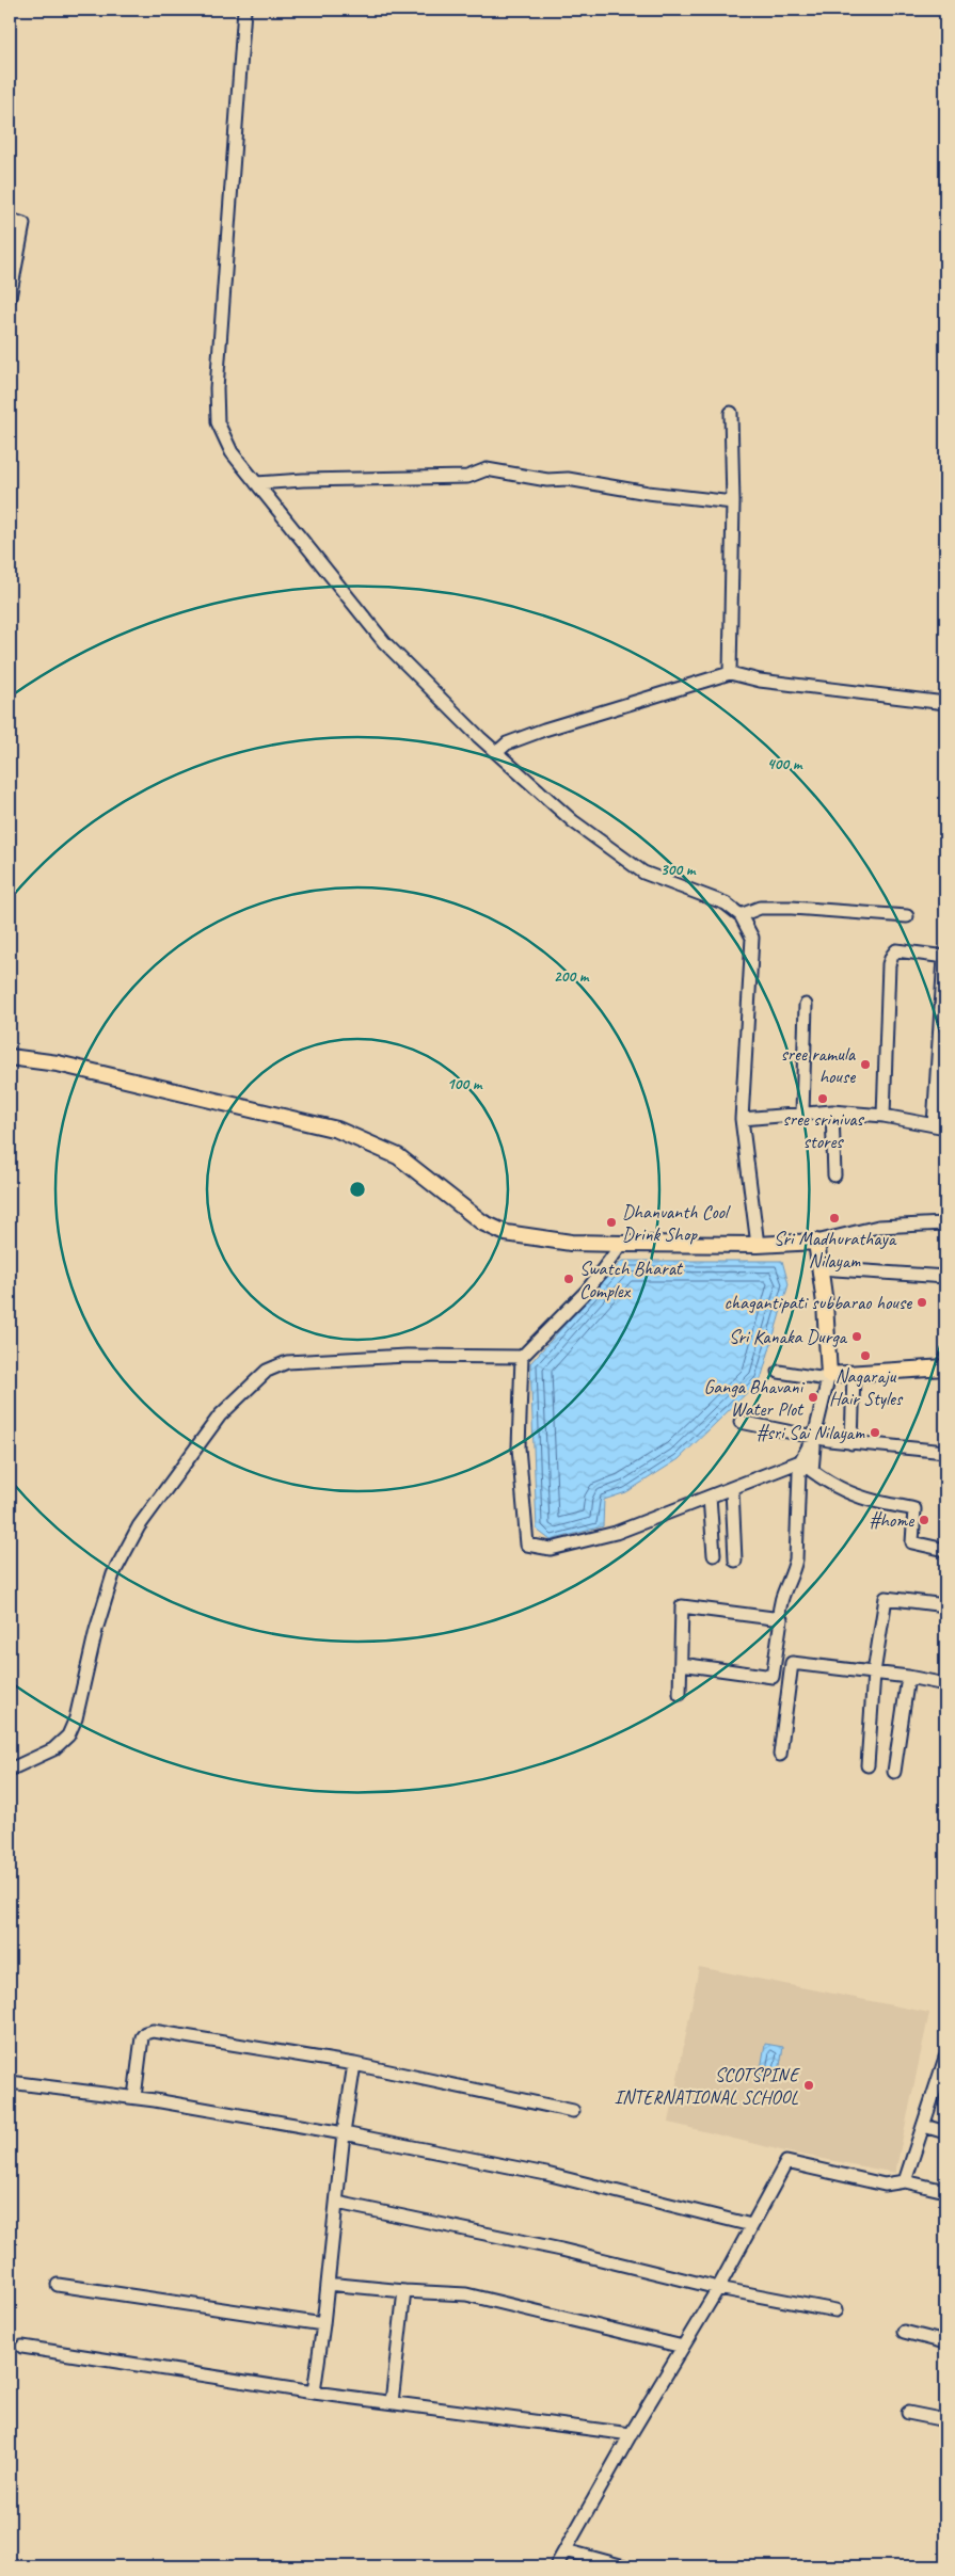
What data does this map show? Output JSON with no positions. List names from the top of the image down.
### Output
{
  "places": [
    "sree ramula house",
    "sree srinivas stores",
    "Sri Madhurathaya Nilayam",
    "Dhanvanth Cool Drink Shop",
    "Swatch Bharat Complex",
    "chagantipati subbarao house",
    "Sri Kanaka Durga",
    "Nagaraju Hair Styles",
    "Ganga Bhavani Water Plot",
    "#sri Sai Nilayam",
    "#home",
    "SCOTSPINE INTERNATIONAL SCHOOL"
  ],
  "rings": [
    "400 m",
    "300 m",
    "200 m",
    "100 m"
  ]
}
